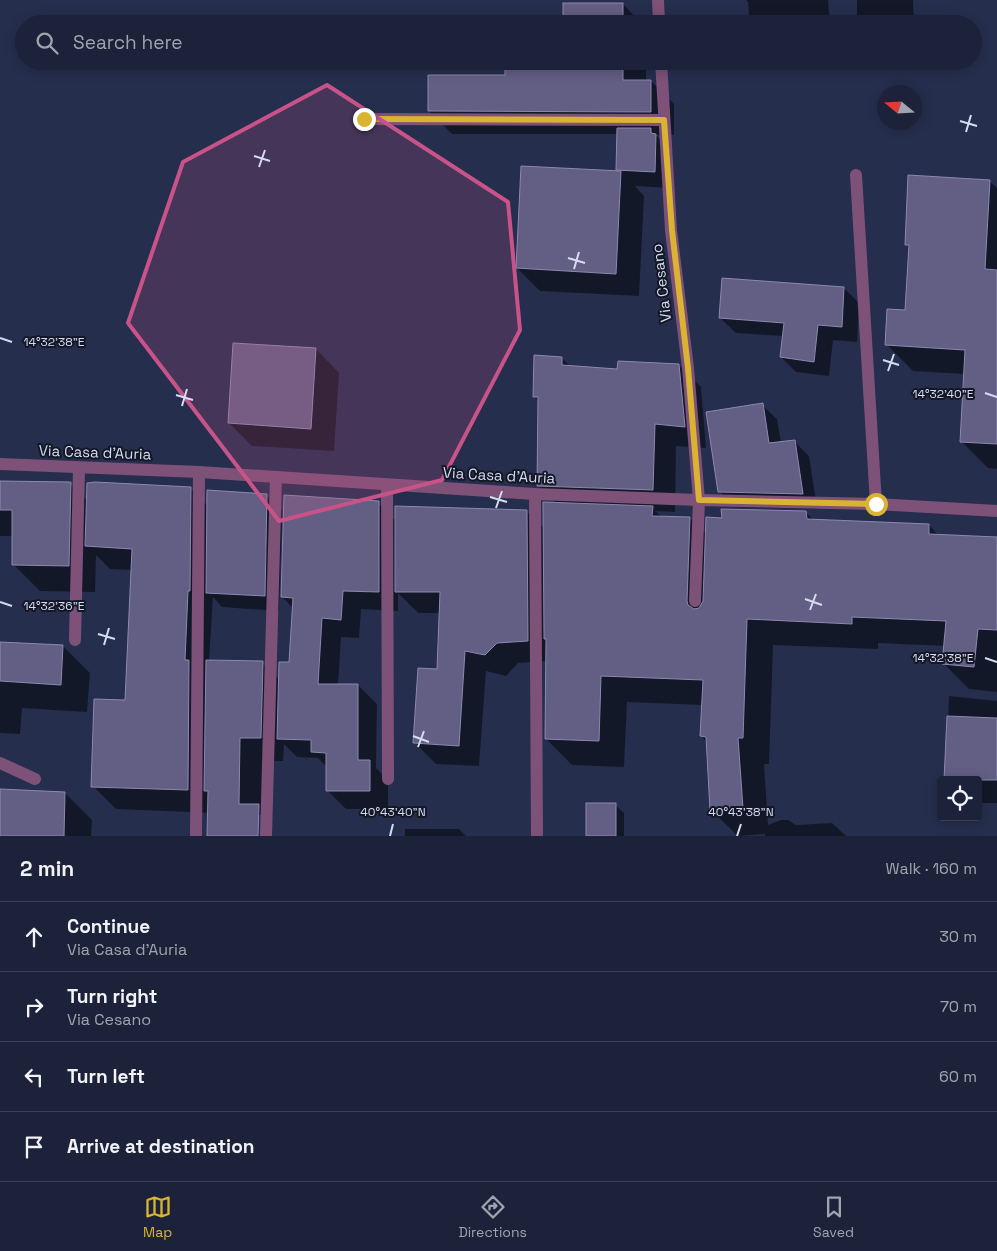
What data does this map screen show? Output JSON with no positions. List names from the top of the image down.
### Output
{
  "streets": {
    "street": ["Via Cesano", "Via Casa d'Auria"]
  },
  "crossings": [
    ["Via Cesano", "Via Casa d'Auria"]
  ],
  "north": "left",
  "page": {
    "search": "Search here",
    "heading": ["2 min", "Walk · 160 m"],
    "list": [
      ["Continue", "Via Casa d'Auria", "30 m"],
      ["Turn right", "Via Cesano", "70 m"],
      ["Turn left", "60 m"],
      "Arrive at destination"
    ],
    "nav": ["Map", "Directions", "Saved"]
  },
  "coordinates": [
    "14°32'38\"E",
    "14°32'40\"E",
    "14°32'36\"E",
    "40°43'40\"N",
    "40°43'38\"N"
  ]
}
